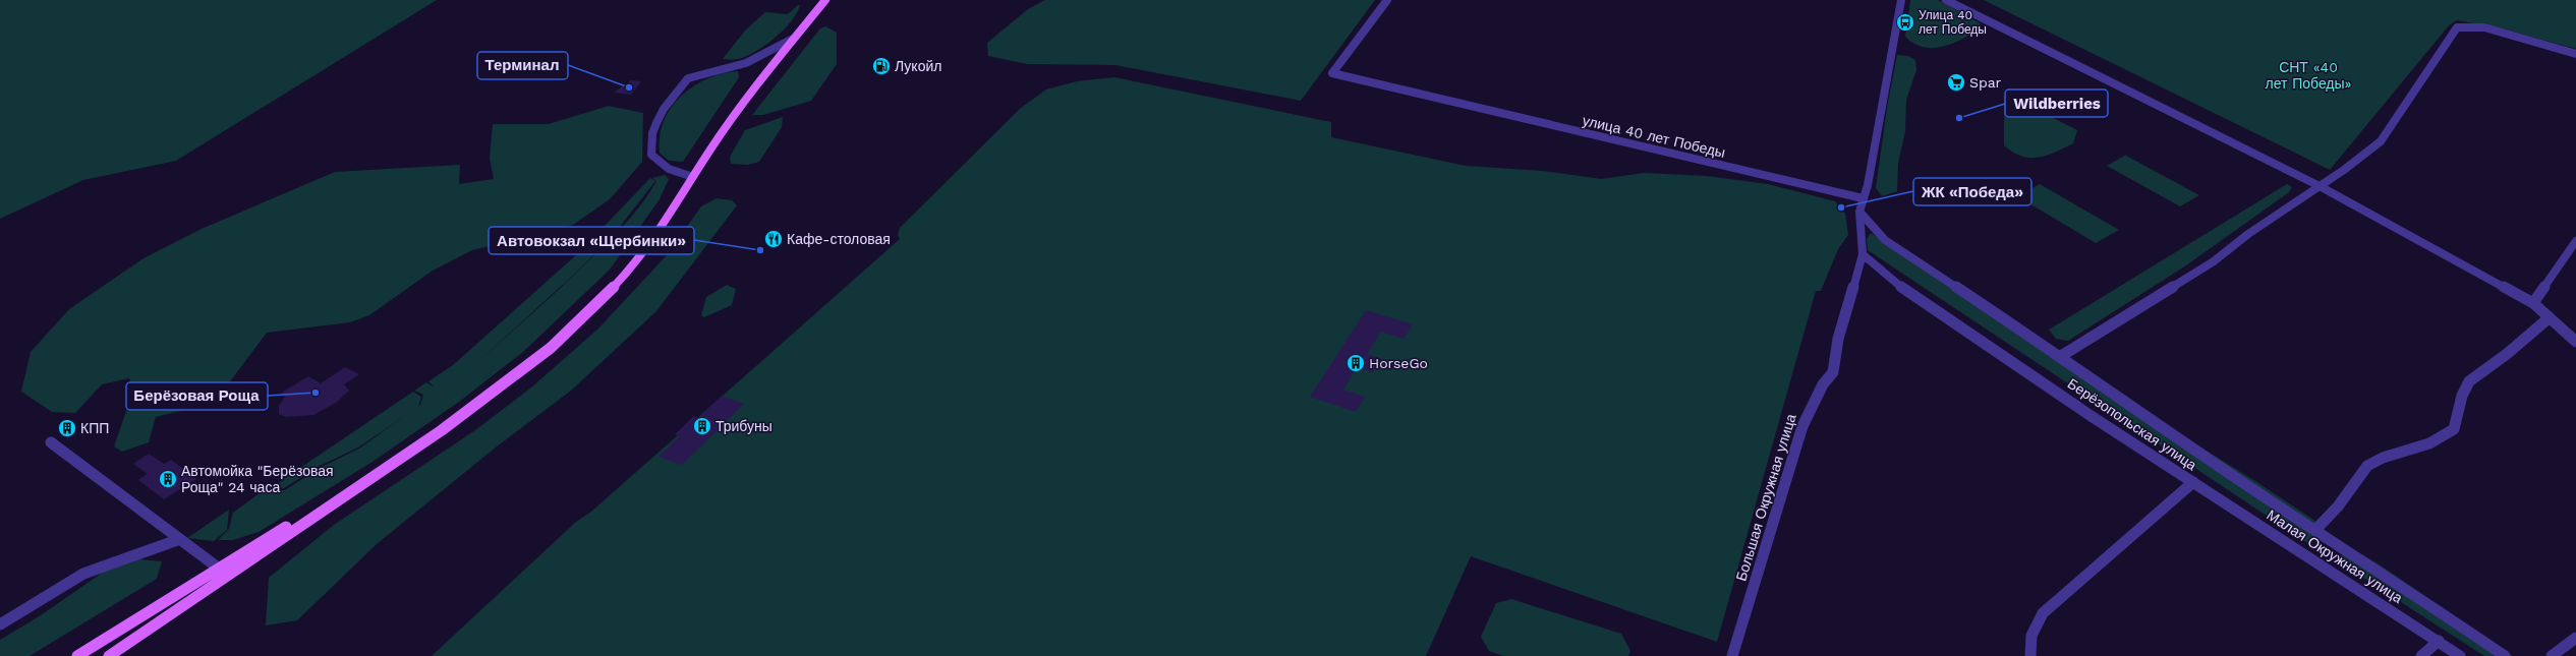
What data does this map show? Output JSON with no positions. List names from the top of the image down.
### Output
{
  "streets": {
    "street": [
      "улица 40 лет Победы",
      "Берёзопольская улица",
      "Большая Окружная улица",
      "Малая Окружная улица"
    ]
  },
  "crossings": [
    ["Берёзопольская улица", "Большая Окружная улица"],
    ["Берёзопольская улица", "Малая Окружная улица"]
  ],
  "parks": ["СНТ «40 лет Победы»"],
  "places": {
    "bus stop": ["Улица 40 лет Победы"],
    "fuel station": ["Лукойл"],
    "supermarket": ["Spar"],
    "other": [
      "Терминал",
      "Wildberries",
      "ЖК «Победа»",
      "Автовокзал «Щербинки»",
      "Берёзовая Роща"
    ],
    "restaurant": ["Кафе-столовая"],
    "building": [
      "HorseGo",
      "Трибуны",
      "КПП",
      "Автомойка \"Берёзовая Роща\" 24 часа"
    ]
  }
}
